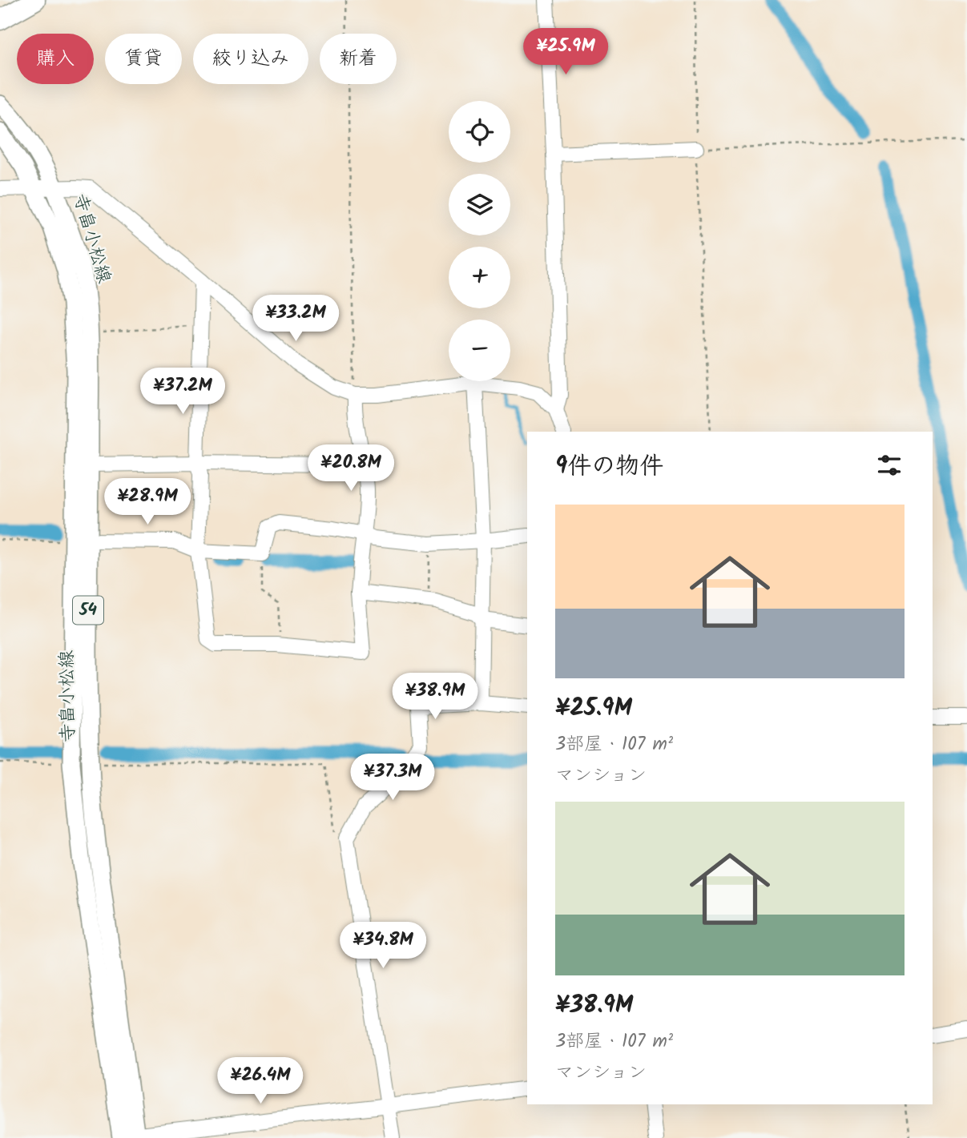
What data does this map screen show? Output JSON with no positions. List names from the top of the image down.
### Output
{
  "streets": {
    "main road": ["寺畠小松線", "54"]
  },
  "page": {
    "price": [
      "¥25.9M",
      "¥33.2M",
      "¥37.2M",
      "¥20.8M",
      "¥28.9M",
      "¥38.9M",
      "¥37.3M",
      "¥34.8M",
      "¥26.4M"
    ],
    "chip": [
      "購入",
      "賃貸",
      "絞り込み",
      "新着"
    ],
    "map_buttons": ["+", "−"],
    "heading": "9件の物件",
    "list": [
      {
        "name": "¥25.9M",
        "note": "3部屋 · 107 m² · マンション"
      },
      {
        "name": "¥38.9M",
        "note": "3部屋 · 107 m² · マンション"
      }
    ]
  }
}
